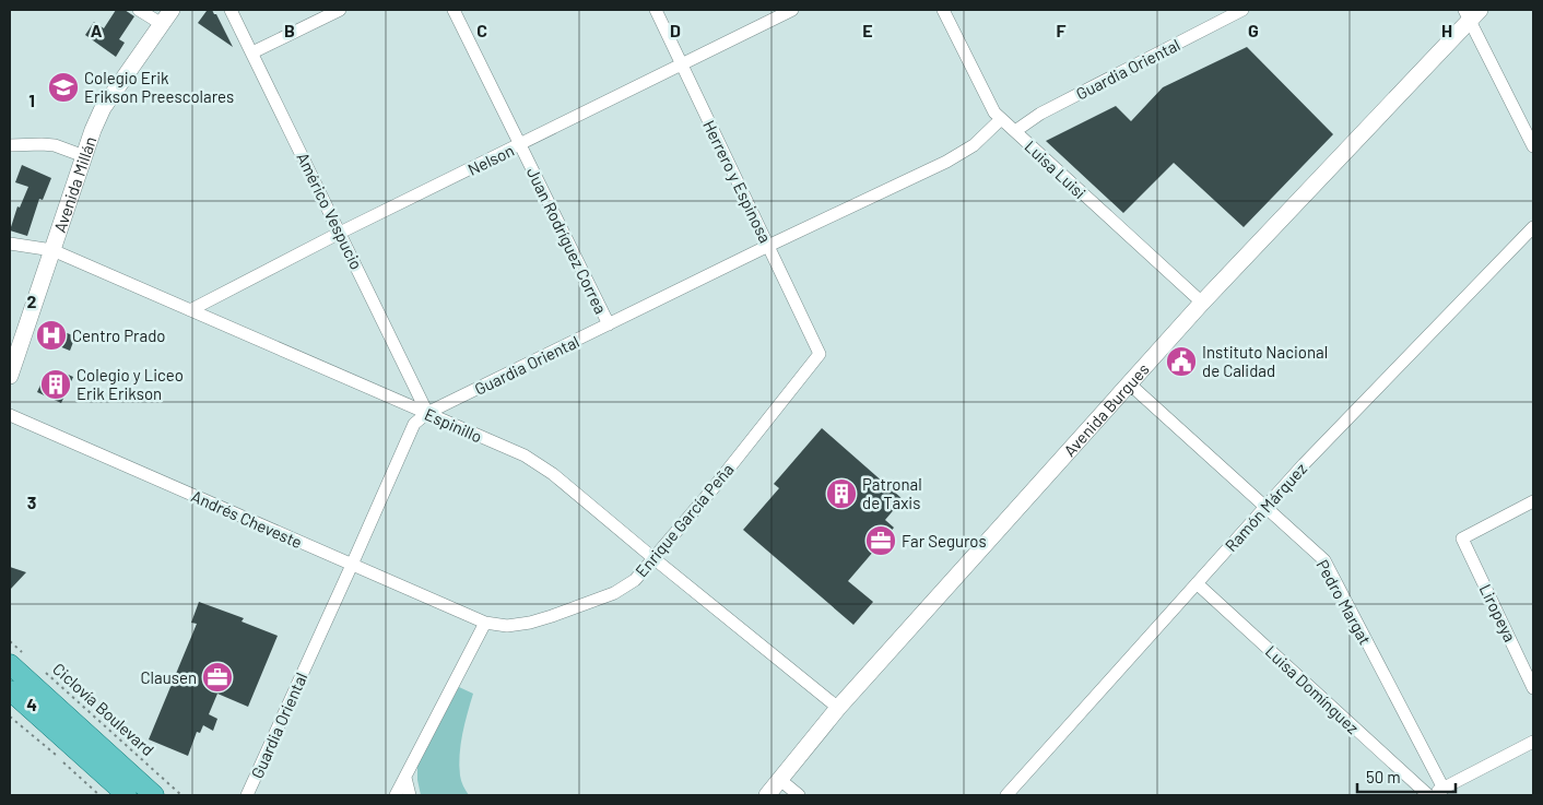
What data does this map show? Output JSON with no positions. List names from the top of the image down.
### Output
{
  "streets": {
    "street": [
      "Guardia Oriental",
      "Nelson",
      "Luisa Luisi",
      "Herrero y Espinosa",
      "Avenida Millán",
      "Américo Vespucio",
      "Juan Rodríguez Correa",
      "Avenida Burgues",
      "Espinillo",
      "Ramón Márquez",
      "Andrés Cheveste",
      "Enrique García Peña",
      "Pedro Margat",
      "Liropeya",
      "Luisa Domínguez"
    ],
    "path": ["Ciclovía Boulevard"]
  },
  "crossings": [
    ["Guardia Oriental", "Luisa Luisi"],
    ["Guardia Oriental", "Herrero y Espinosa"],
    ["Guardia Oriental", "Américo Vespucio"],
    ["Guardia Oriental", "Juan Rodríguez Correa"],
    ["Guardia Oriental", "Espinillo"],
    ["Guardia Oriental", "Andrés Cheveste"],
    ["Nelson", "Herrero y Espinosa"],
    ["Nelson", "Américo Vespucio"],
    ["Nelson", "Juan Rodríguez Correa"],
    ["Nelson", "Espinillo"],
    ["Luisa Luisi", "Avenida Burgues"],
    ["Herrero y Espinosa", "Enrique García Peña"],
    ["Avenida Millán", "Espinillo"],
    ["Américo Vespucio", "Espinillo"],
    ["Avenida Burgues", "Espinillo"],
    ["Avenida Burgues", "Pedro Margat"],
    ["Espinillo", "Enrique García Peña"],
    ["Ramón Márquez", "Pedro Margat"],
    ["Ramón Márquez", "Luisa Domínguez"],
    ["Andrés Cheveste", "Enrique García Peña"]
  ],
  "places": {
    "school or university": ["Colegio Erik Erikson Preescolares"],
    "hospital": ["Centro Prado"],
    "public building": ["Instituto Nacional de Calidad"],
    "building": ["Colegio y Liceo Erik Erikson", "Patronal de Taxis"],
    "office": ["Far Seguros", "Clausen"]
  },
  "scale_bar": "50 m",
  "grid": {
    "columns": [
      "A",
      "B",
      "C",
      "D",
      "E",
      "F",
      "G",
      "H"
    ],
    "rows": [
      "1",
      "2",
      "3",
      "4"
    ]
  }
}
